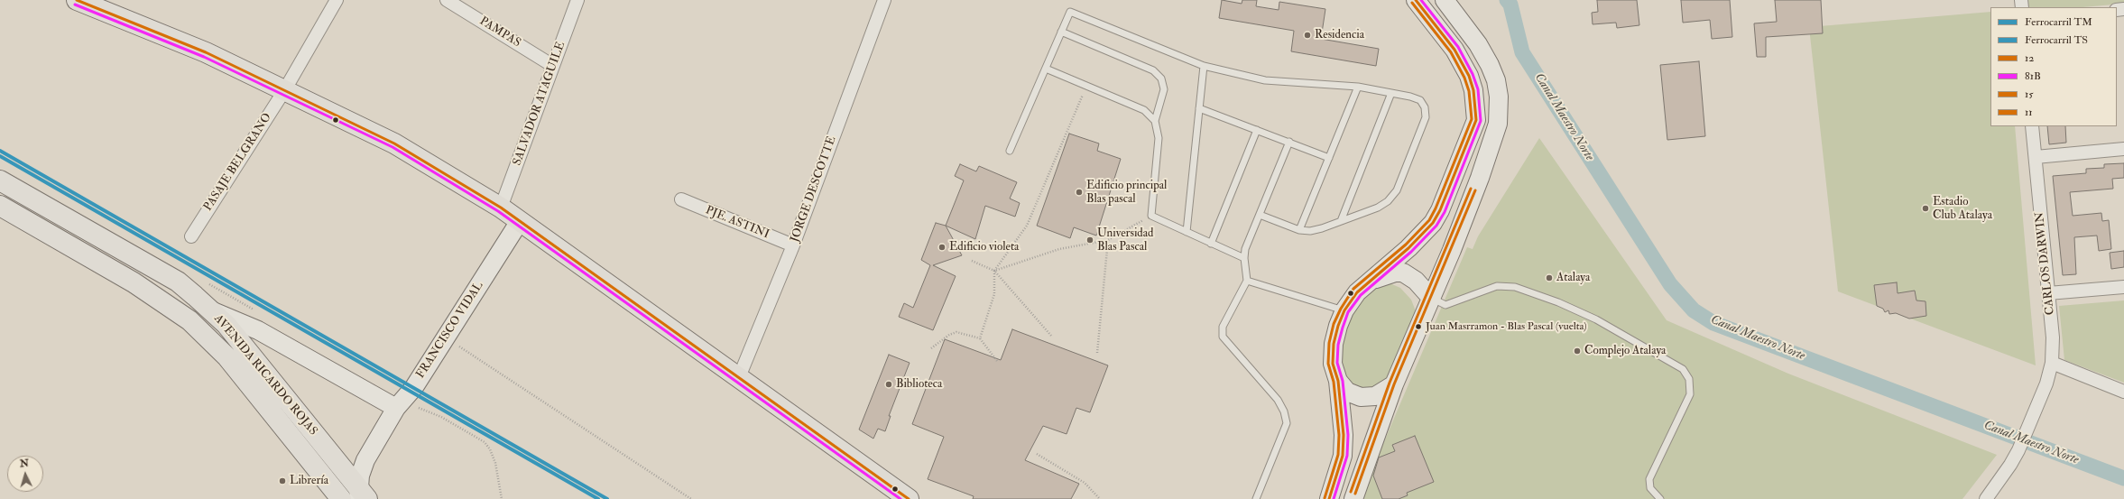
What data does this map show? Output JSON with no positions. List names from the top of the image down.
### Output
{
  "streets": {
    "main road": ["FRANCISCO VIDAL", "AVENIDA RICARDO ROJAS"],
    "street": [
      "PAMPAS",
      "SALVADOR ATAGUILE",
      "PASAJE BELGRANO",
      "JORGE DESCOTTE",
      "PJE. ASTINI",
      "CARLOS DARWIN"
    ]
  },
  "crossings": [
    ["PAMPAS", "SALVADOR ATAGUILE"],
    ["JORGE DESCOTTE", "PJE. ASTINI"],
    ["FRANCISCO VIDAL", "AVENIDA RICARDO ROJAS"]
  ],
  "water": ["Canal Maestro Norte"],
  "places": [
    "Residencia",
    "Edificio principal Blas pascal",
    "Estadio Club Atalaya",
    "Universidad Blas Pascal",
    "Edificio violeta",
    "Atalaya",
    "Juan Masrramon - Blas Pascal (vuelta)",
    "Complejo Atalaya",
    "Biblioteca",
    "Librería"
  ],
  "lines": [
    "transit line 12",
    "transit line 81B",
    "transit line 15",
    "transit line 11",
    "rail line TM",
    "rail line TS"
  ],
  "legend": [
    "Ferrocarril TM",
    "Ferrocarril TS",
    "12",
    "81B",
    "15",
    "11"
  ],
  "north": "top"
}
